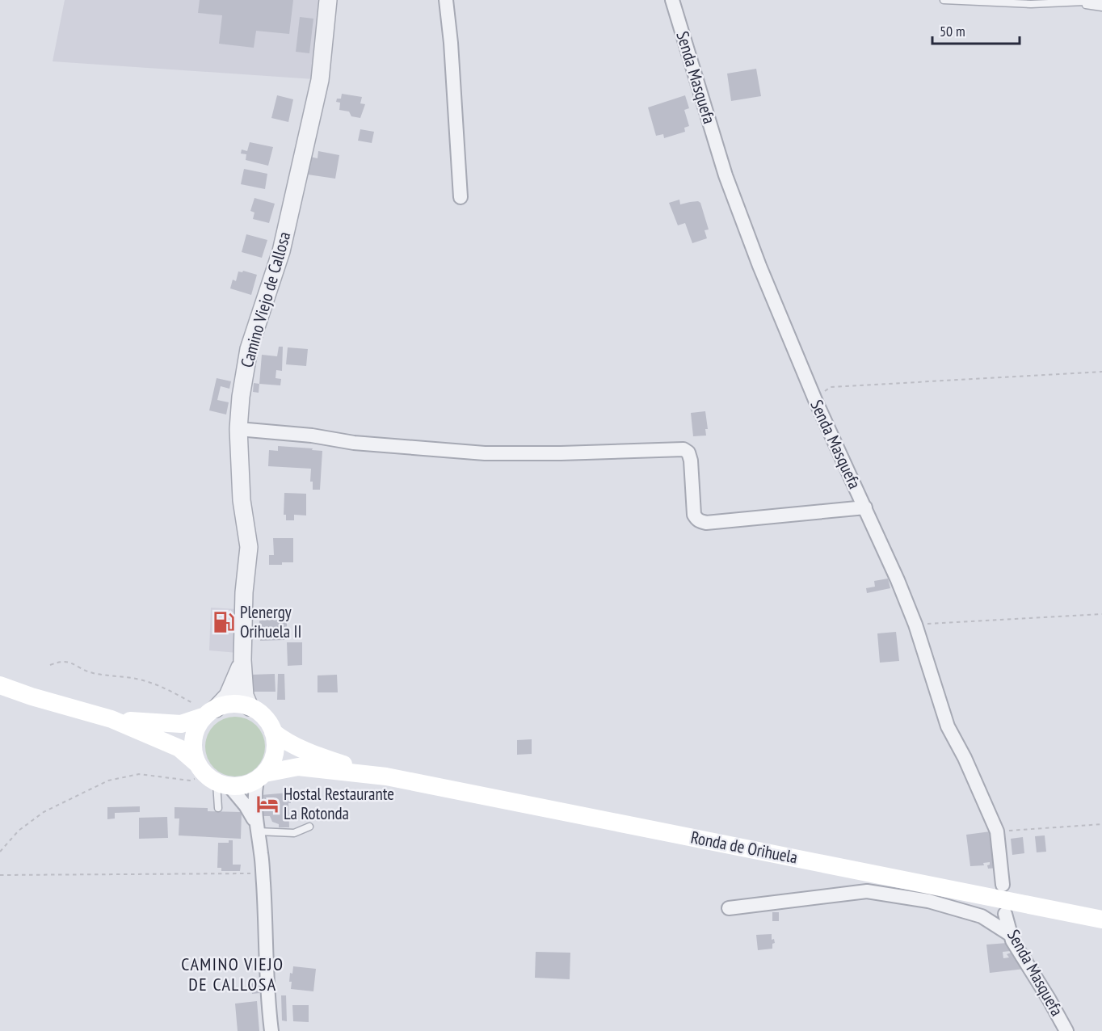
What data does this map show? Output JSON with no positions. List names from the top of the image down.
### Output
{
  "streets": {
    "main road": ["Ronda de Orihuela"],
    "street": ["Senda Masquefa", "Camino Viejo de Callosa"]
  },
  "districts": ["CAMINO VIEJO DE CALLOSA"],
  "places": {
    "fuel station": ["Plenergy Orihuela II"],
    "hotel": ["Hostal Restaurante La Rotonda"]
  },
  "scale_bar": "50 m"
}
